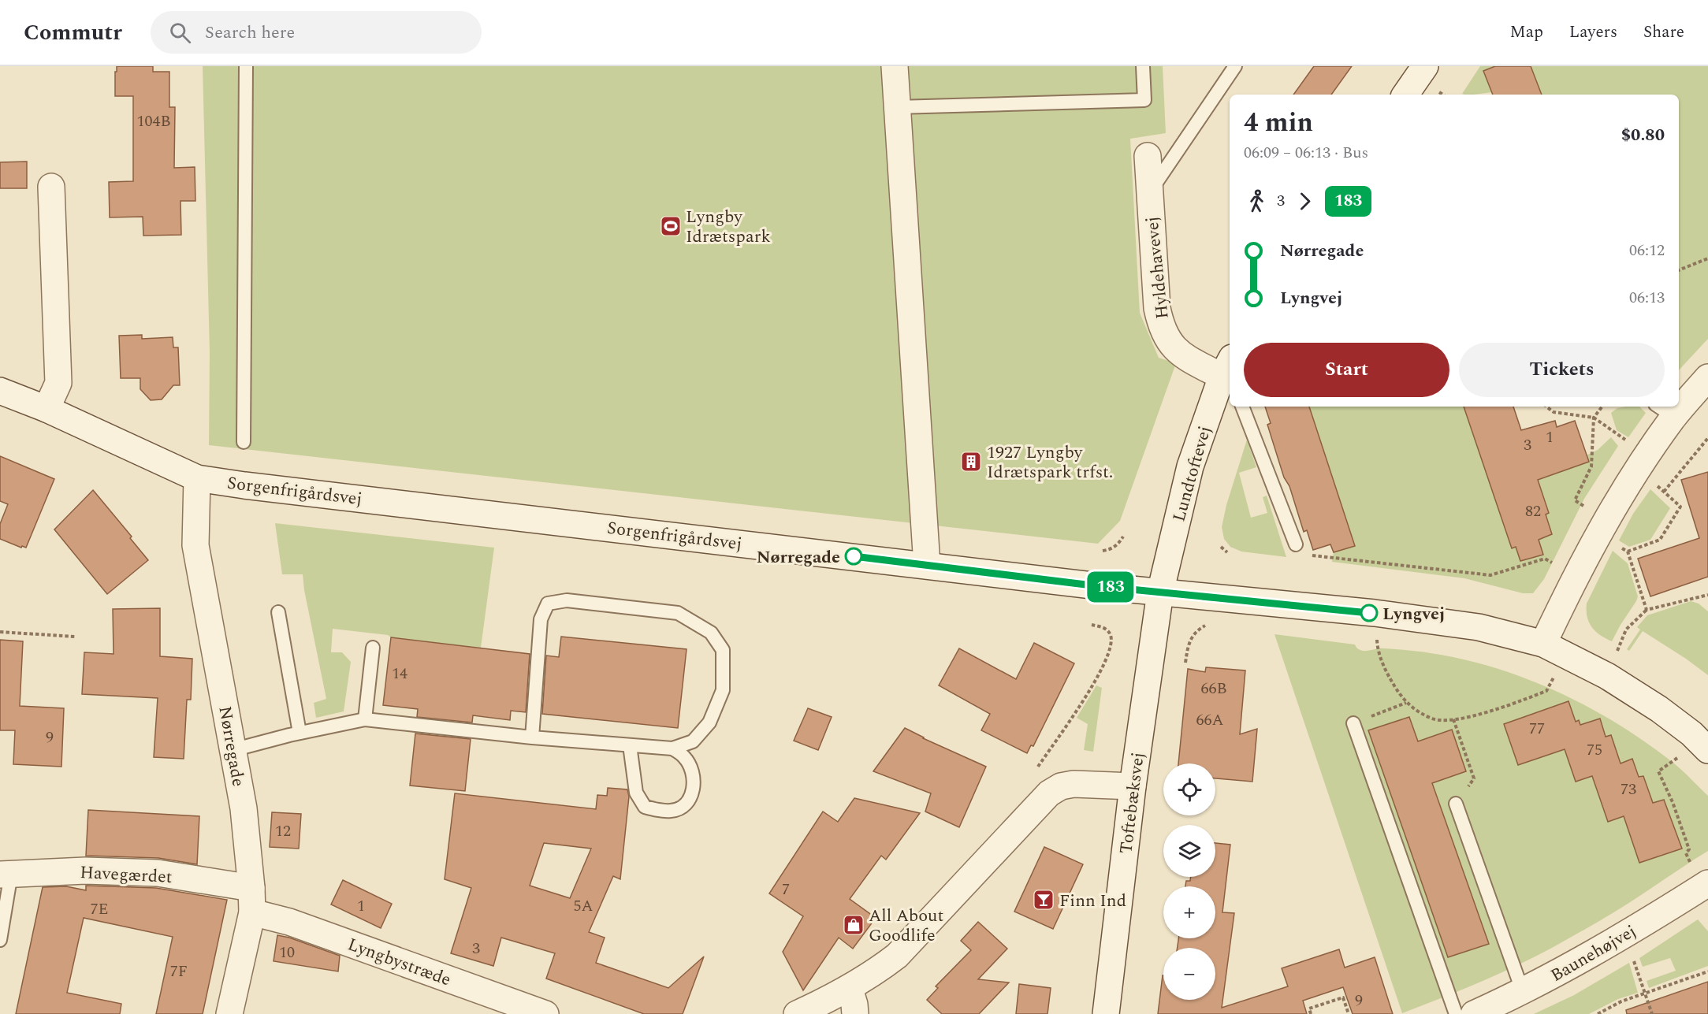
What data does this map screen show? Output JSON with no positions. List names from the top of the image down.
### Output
{
  "streets": {
    "street": [
      "Hyldehavevej",
      "Lundtoftevej",
      "Sorgenfrigårdsvej",
      "Nørregade",
      "Toftebæksvej",
      "Havegærdet",
      "Baunehøjvej",
      "Lyngbystræde"
    ]
  },
  "crossings": [
    ["Hyldehavevej", "Lundtoftevej"],
    ["Lundtoftevej", "Sorgenfrigårdsvej"],
    ["Lundtoftevej", "Toftebæksvej"],
    ["Sorgenfrigårdsvej", "Nørregade"],
    ["Sorgenfrigårdsvej", "Toftebæksvej"],
    ["Nørregade", "Havegærdet"],
    ["Nørregade", "Lyngbystræde"],
    ["Havegærdet", "Lyngbystræde"]
  ],
  "places": {
    "sports": ["Lyngby Idrætspark"],
    "building": ["1927 Lyngby Idrætspark trfst."],
    "other": ["Nørregade", "Lyngvej"],
    "bar": ["Finn Ind"],
    "shop": ["All About Goodlife"]
  },
  "lines": ["bus line 183"],
  "house_numbers": [
    "104B",
    "1",
    "3",
    "82",
    "14",
    "66B",
    "66A",
    "77",
    "9",
    "75",
    "73",
    "12",
    "7",
    "1",
    "5A",
    "7E",
    "3",
    "10",
    "7F",
    "9"
  ],
  "page": {
    "header": "Commutr",
    "search": "Search here",
    "nav": ["Map", "Layers", "Share"],
    "on_map": "183",
    "heading": ["4 min", "06:09 – 06:13 · Bus", "$0.80"],
    "legs": ["3", "183"],
    "list": [
      {
        "name": "Nørregade",
        "value": "06:12"
      },
      {
        "name": "Lyngvej",
        "value": "06:13"
      }
    ],
    "buttons": ["Start", "Tickets"],
    "map_buttons": ["+", "−"]
  }
}
